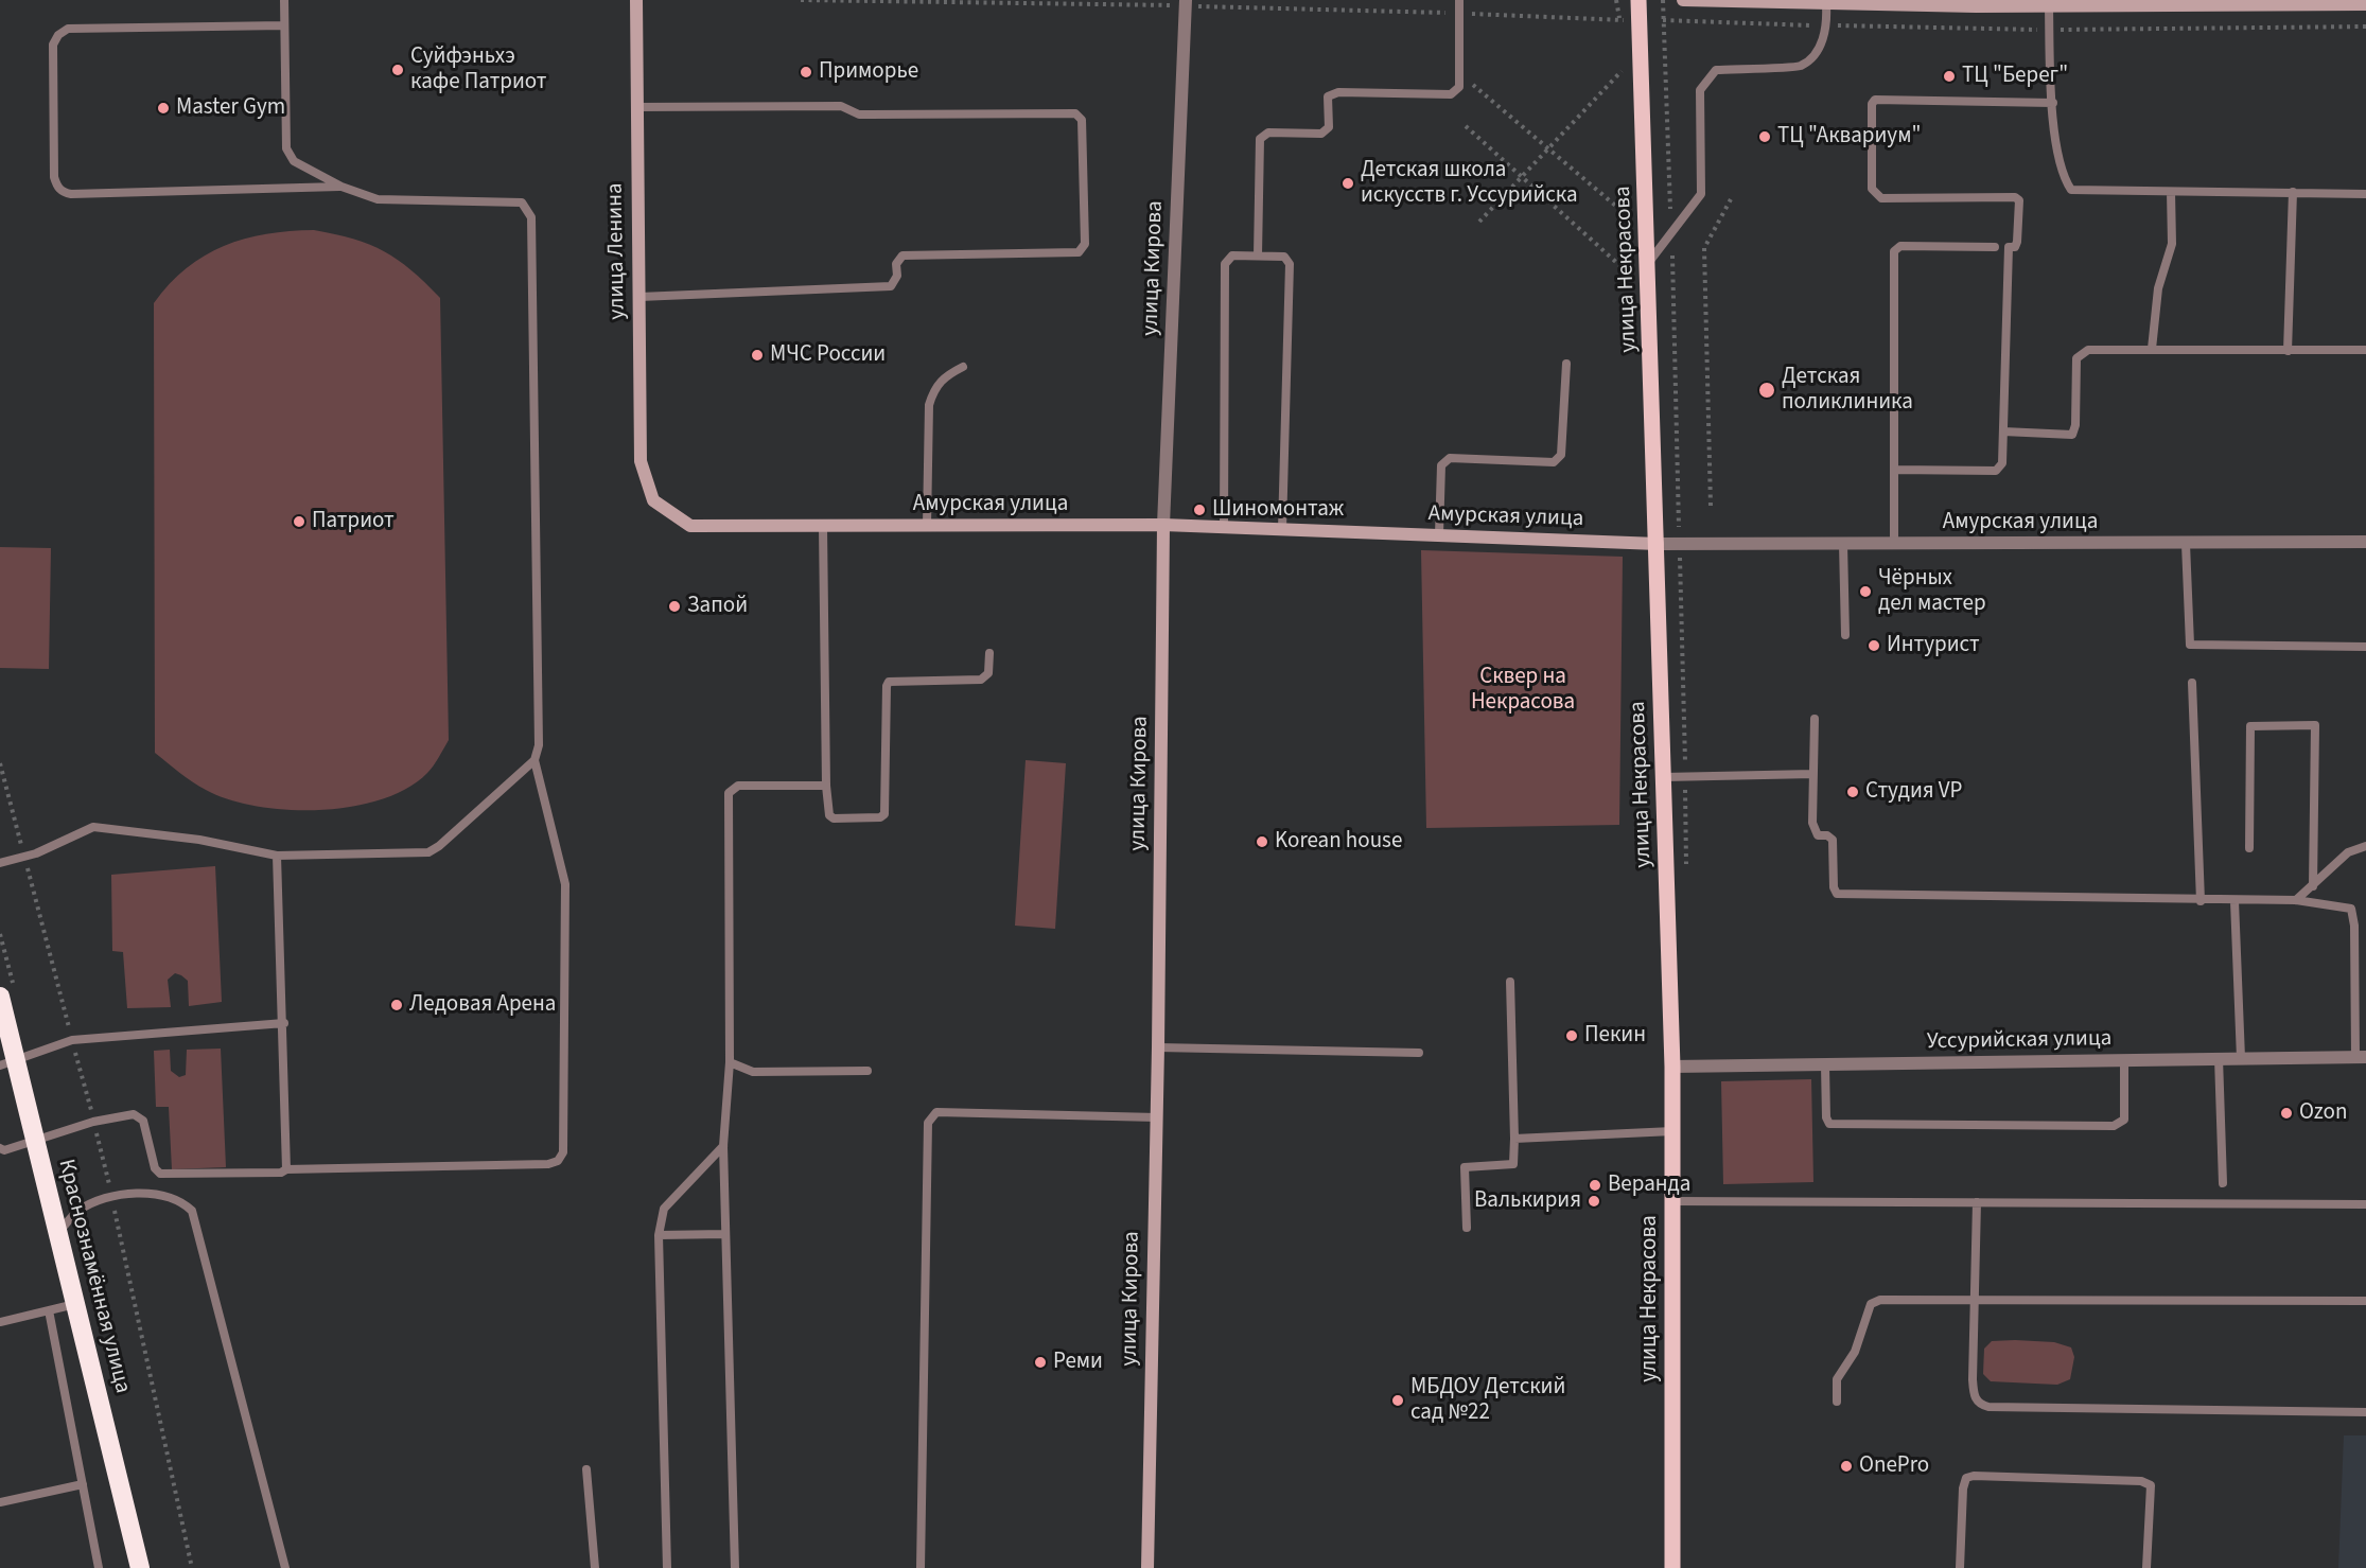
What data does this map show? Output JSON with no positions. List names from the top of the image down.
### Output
{
  "streets": {
    "highway": ["Краснознамённая улица"],
    "main road": [
      "улица Ленина",
      "улица Кирова",
      "улица Некрасова",
      "Амурская улица"
    ],
    "street": ["Уссурийская улица"]
  },
  "crossings": [
    ["улица Ленина", "Амурская улица"],
    ["улица Кирова", "Амурская улица"],
    ["улица Некрасова", "Амурская улица"],
    ["улица Некрасова", "Уссурийская улица"]
  ],
  "parks": ["Сквер на Некрасова"],
  "places": [
    "Суйфэньхэ кафе Патриот",
    "Приморье",
    "ТЦ \"Берег\"",
    "Master Gym",
    "ТЦ \"Аквариум\"",
    "Детская школа искусств г. Уссурийска",
    "МЧС России",
    "Детская поликлиника",
    "Шиномонтаж",
    "Патриот",
    "Чёрных дел мастер",
    "Запой",
    "Интурист",
    "Студия VP",
    "Korean house",
    "Ледовая Арена",
    "Пекин",
    "Ozon",
    "Веранда",
    "Валькирия",
    "Реми",
    "МБДОУ Детский сад №22",
    "OnePro"
  ]
}
